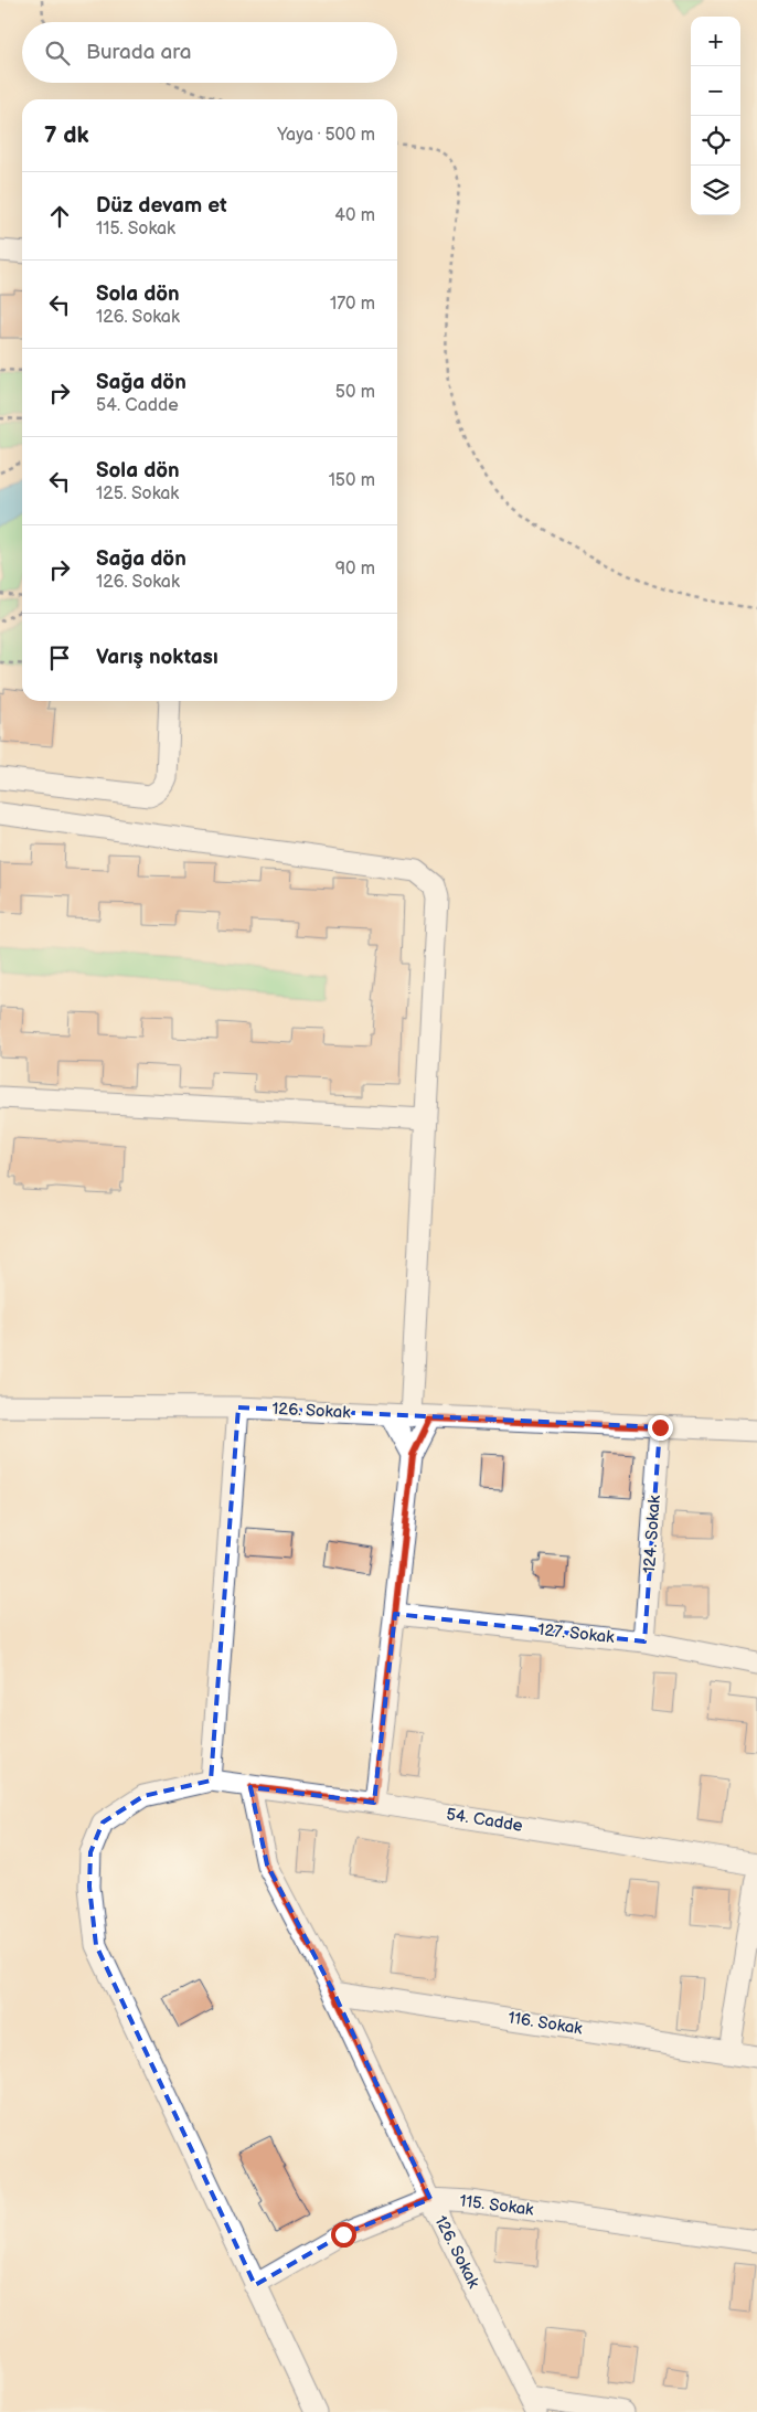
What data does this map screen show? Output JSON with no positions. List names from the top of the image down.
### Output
{
  "streets": {
    "street": [
      "126. Sokak",
      "124. Sokak",
      "127. Sokak",
      "54. Cadde",
      "116. Sokak",
      "115. Sokak"
    ]
  },
  "crossings": [
    ["126. Sokak", "124. Sokak"],
    ["126. Sokak", "54. Cadde"],
    ["126. Sokak", "116. Sokak"],
    ["126. Sokak", "115. Sokak"],
    ["124. Sokak", "127. Sokak"]
  ],
  "page": {
    "map_buttons": ["+", "−"],
    "search": "Burada ara",
    "heading": ["7 dk", "Yaya · 500 m"],
    "list": [
      ["Düz devam et", "115. Sokak", "40 m"],
      ["Sola dön", "126. Sokak", "170 m"],
      ["Sağa dön", "54. Cadde", "50 m"],
      ["Sola dön", "125. Sokak", "150 m"],
      ["Sağa dön", "126. Sokak", "90 m"],
      "Varış noktası"
    ]
  }
}
